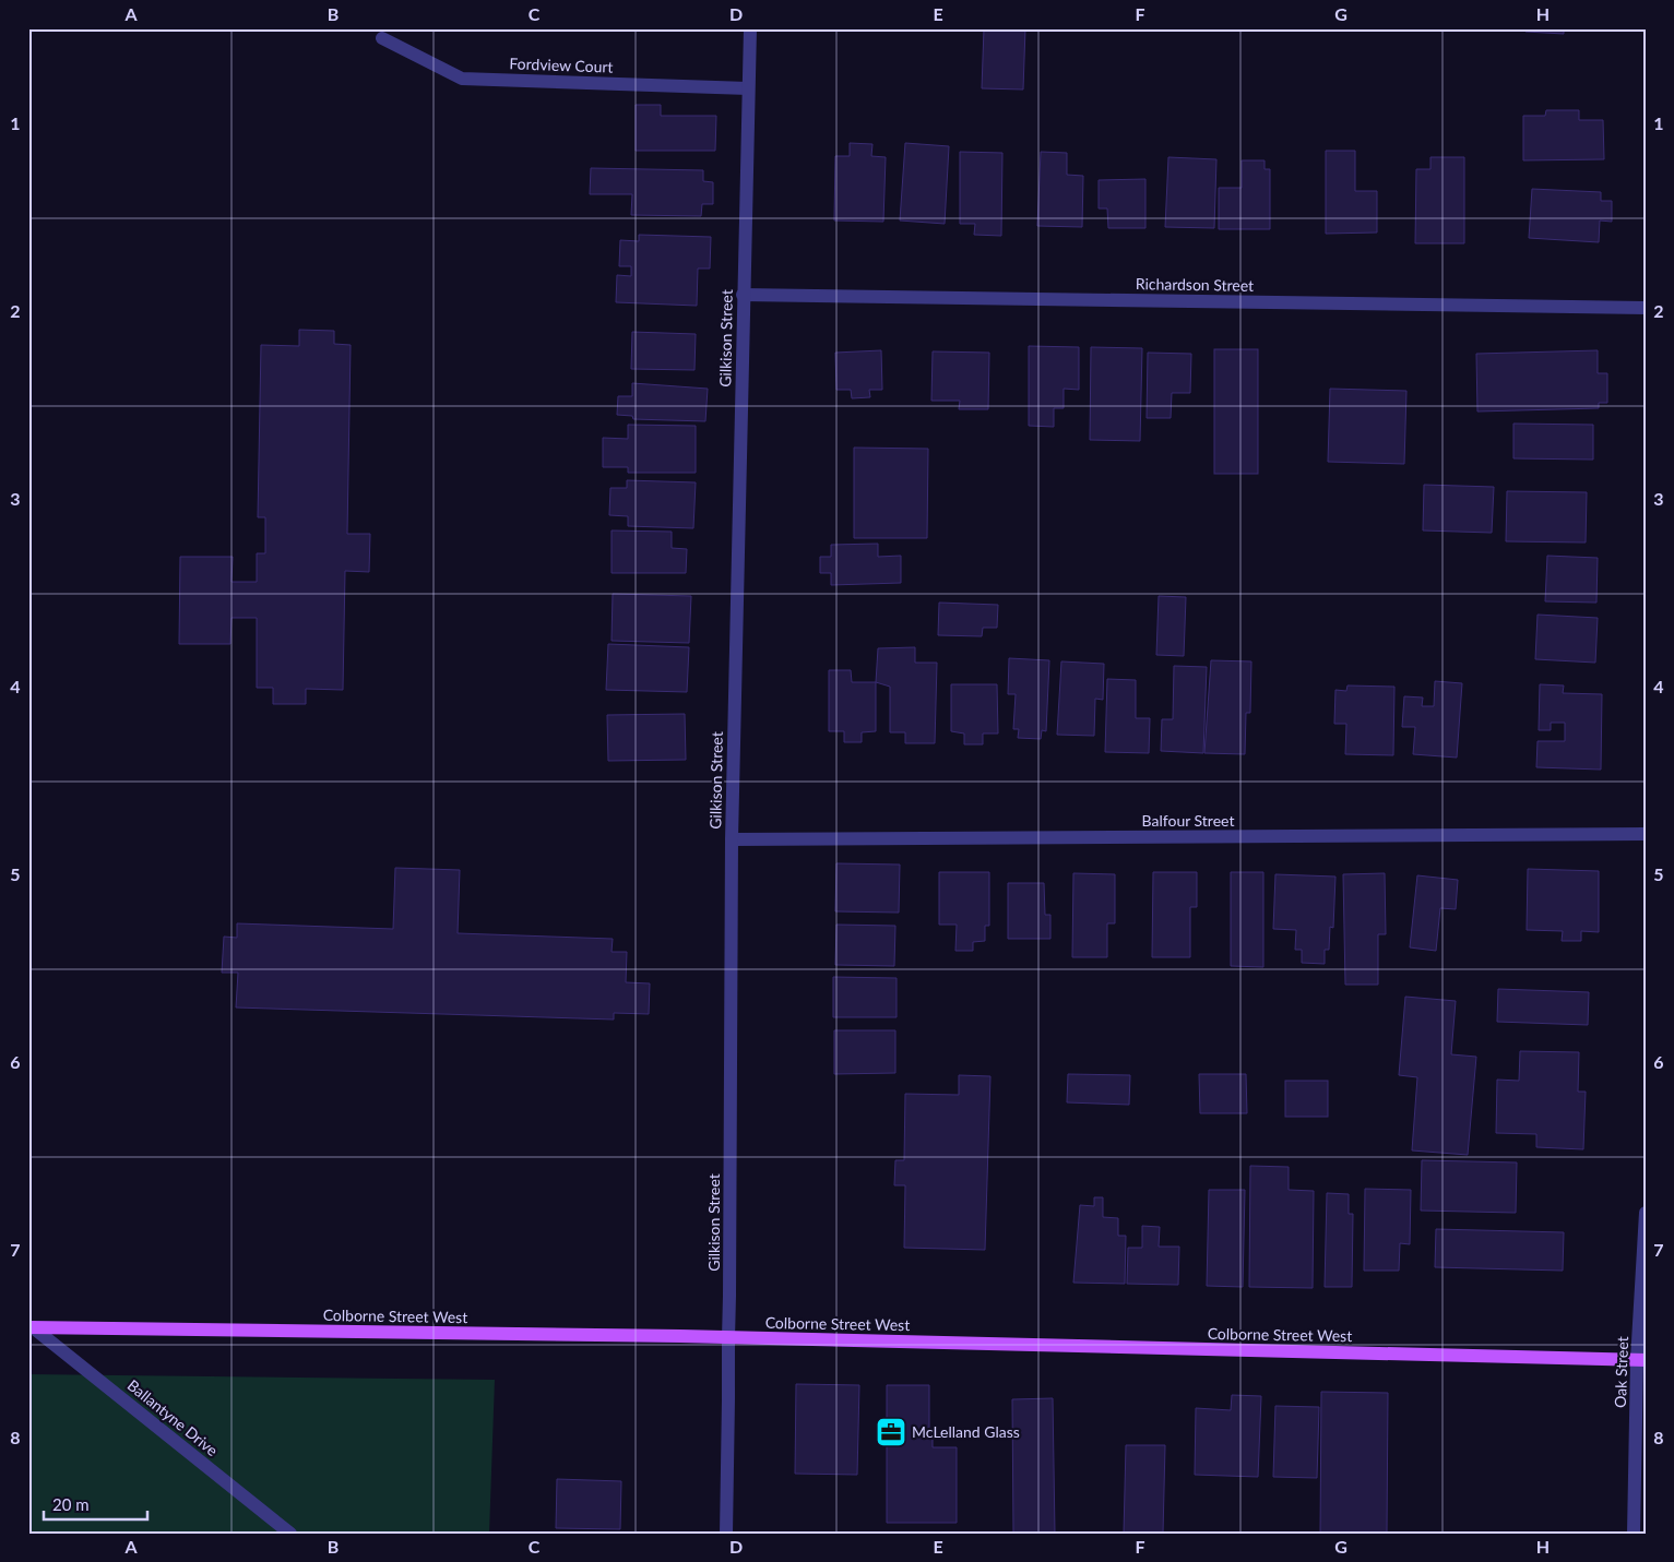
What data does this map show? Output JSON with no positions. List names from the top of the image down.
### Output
{
  "streets": {
    "main road": ["Colborne Street West"],
    "street": [
      "Fordview Court",
      "Richardson Street",
      "Gilkison Street",
      "Balfour Street",
      "Oak Street",
      "Ballantyne Drive"
    ]
  },
  "crossings": [
    ["Fordview Court", "Gilkison Street"],
    ["Richardson Street", "Gilkison Street"],
    ["Gilkison Street", "Balfour Street"],
    ["Gilkison Street", "Colborne Street West"],
    ["Colborne Street West", "Oak Street"],
    ["Colborne Street West", "Ballantyne Drive"]
  ],
  "places": {
    "office": ["McLelland Glass"]
  },
  "scale_bar": "20 m",
  "grid": {
    "columns": [
      "A",
      "B",
      "C",
      "D",
      "E",
      "F",
      "G",
      "H"
    ],
    "rows": [
      "1",
      "2",
      "3",
      "4",
      "5",
      "6",
      "7",
      "8"
    ]
  }
}
